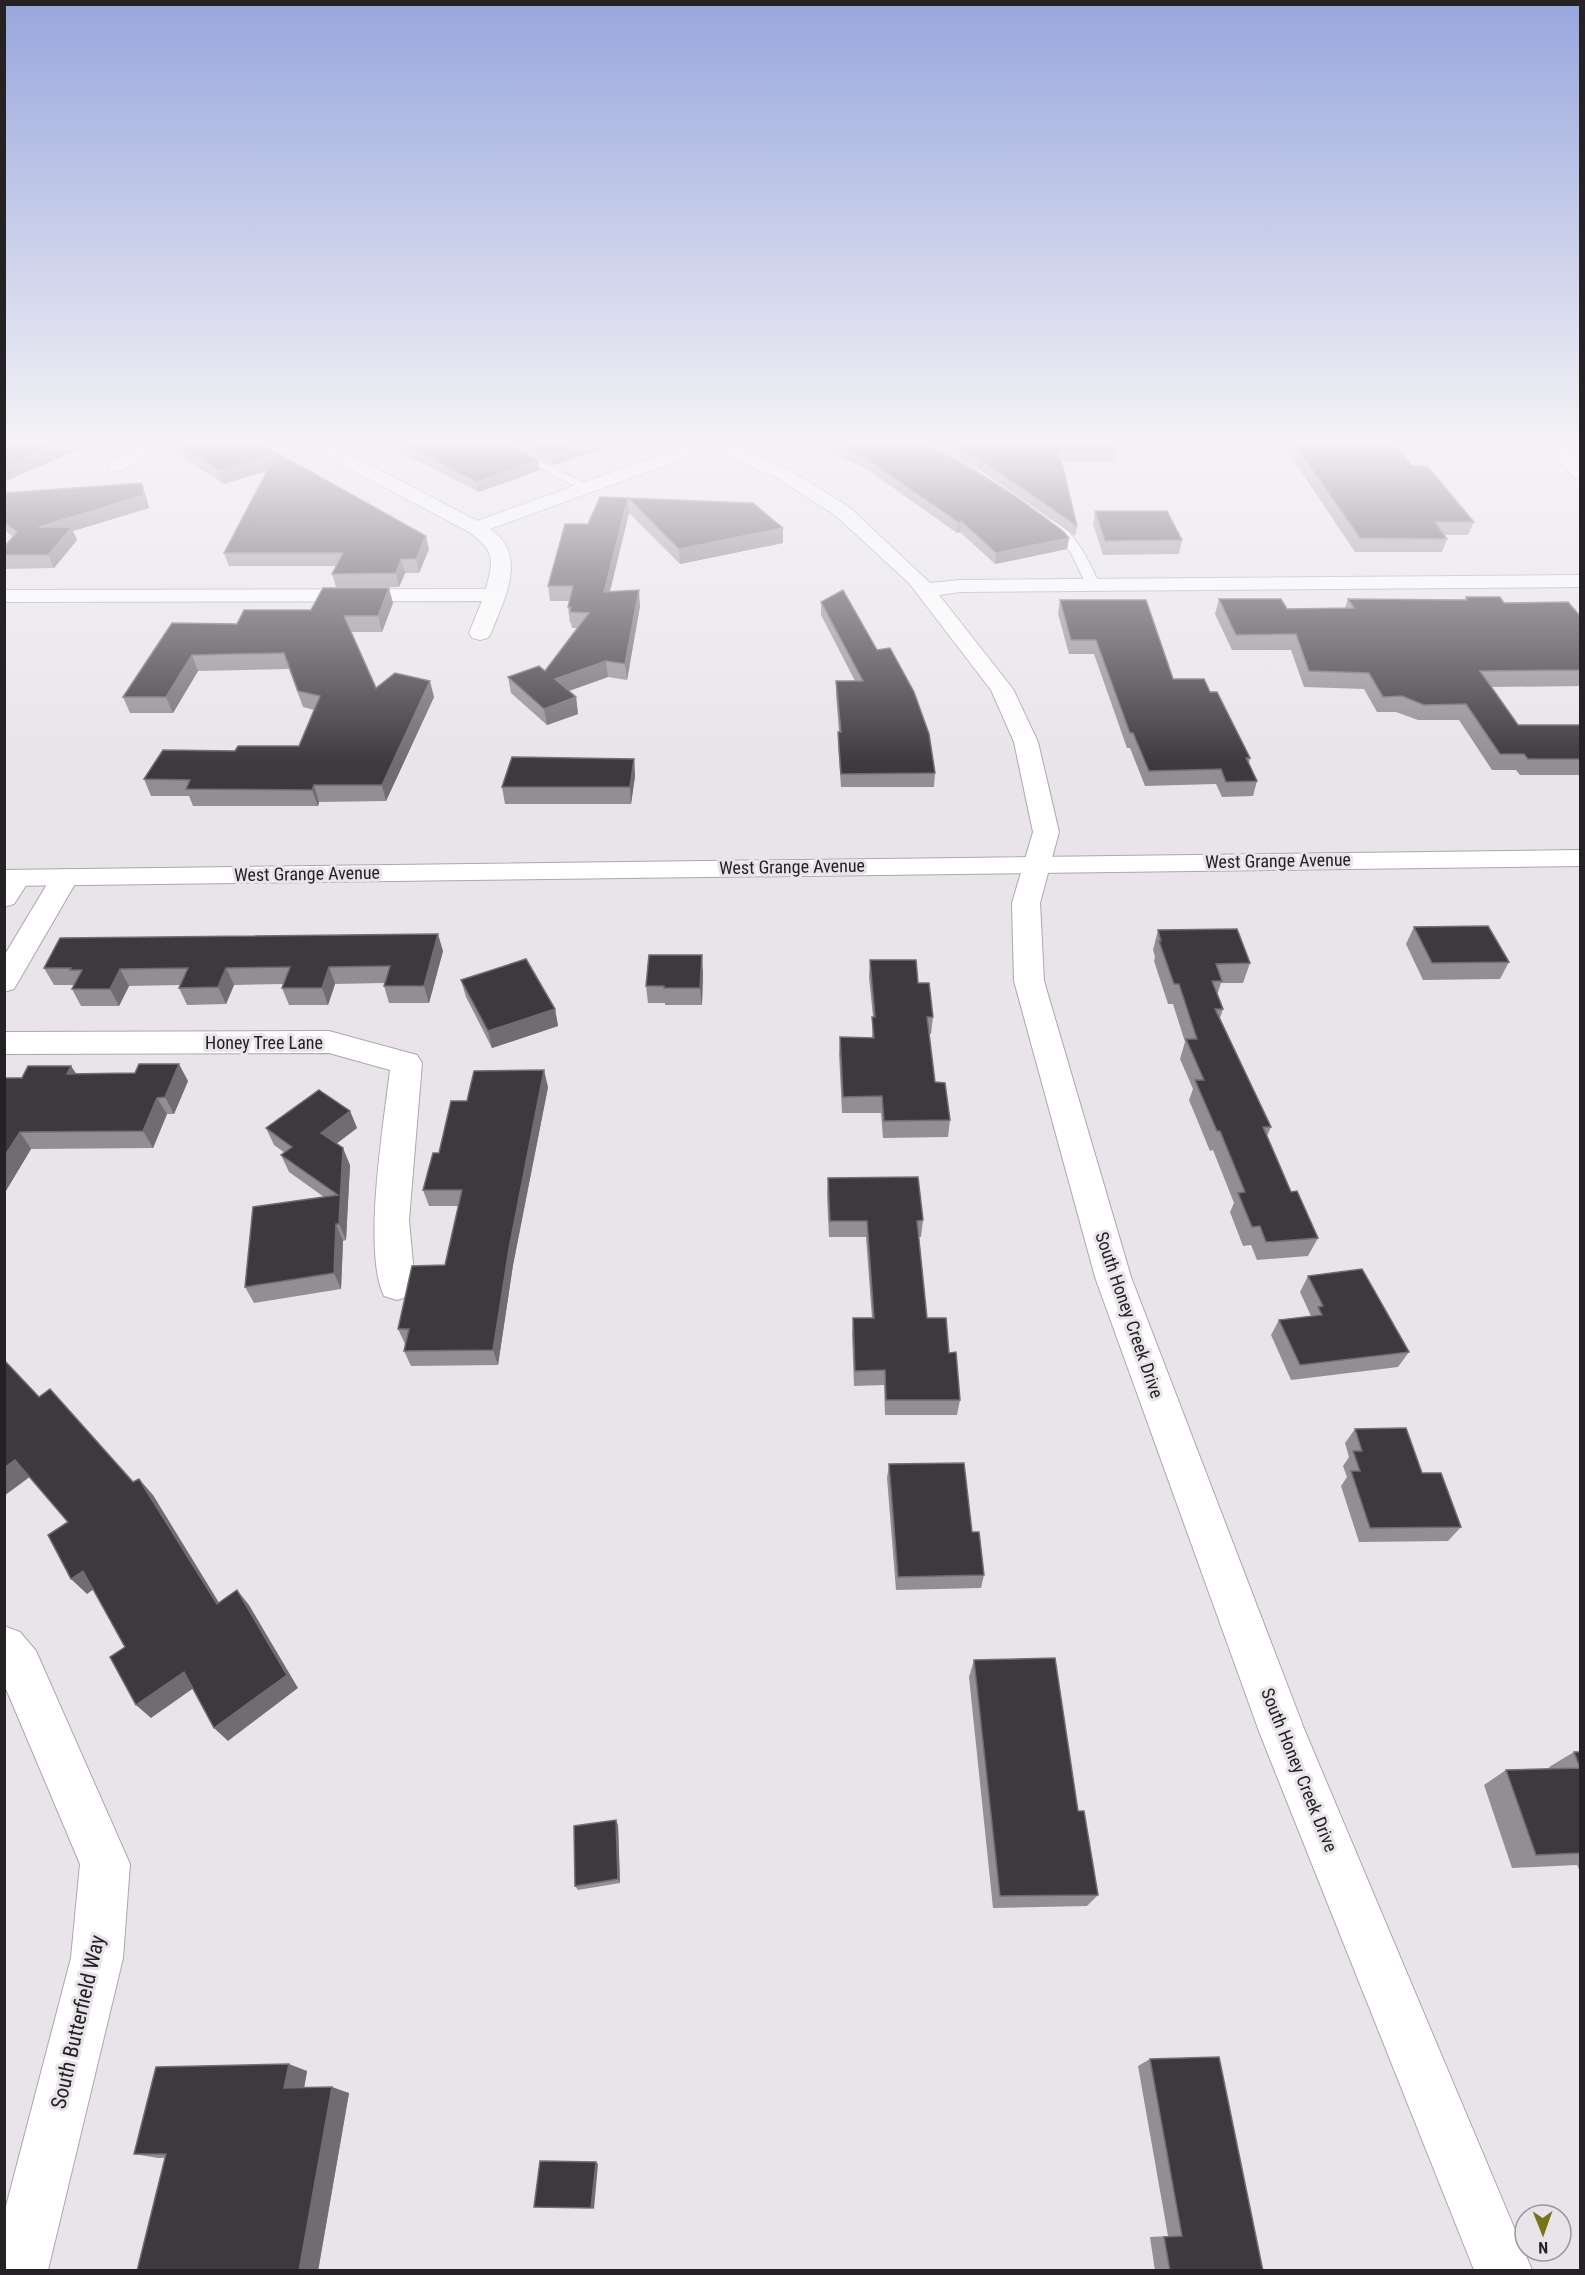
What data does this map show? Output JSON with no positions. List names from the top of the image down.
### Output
{
  "streets": {
    "street": [
      "West Grange Avenue",
      "Honey Tree Lane",
      "South Honey Creek Drive",
      "South Butterfield Way"
    ]
  },
  "crossings": [
    ["West Grange Avenue", "South Honey Creek Drive"]
  ],
  "north": "bottom"
}
